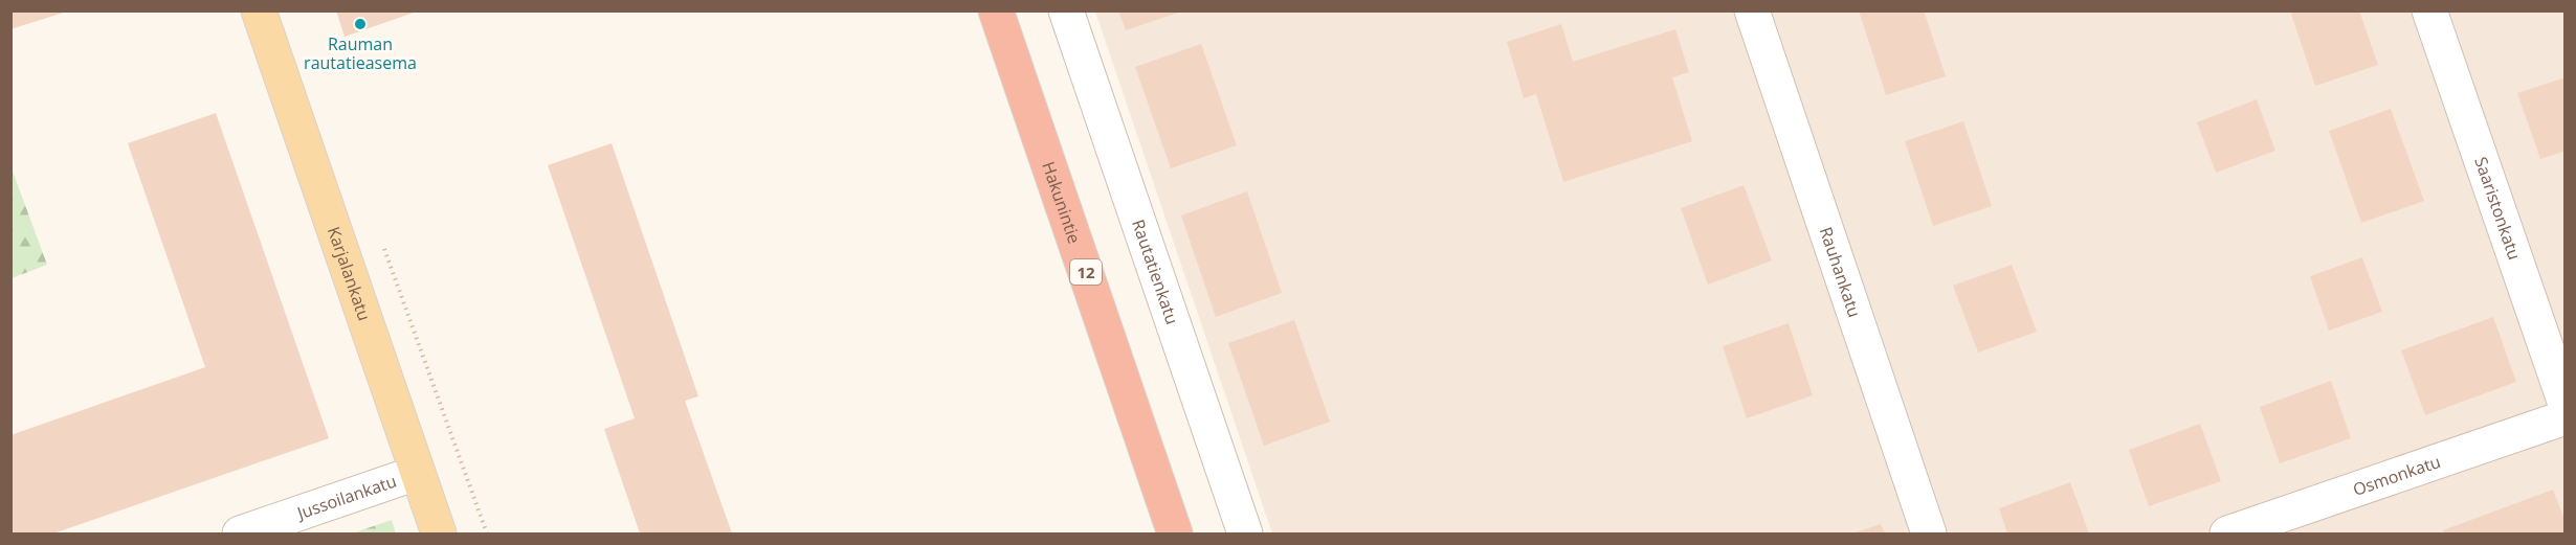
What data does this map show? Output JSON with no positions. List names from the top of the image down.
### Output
{
  "streets": {
    "highway": ["Hakunintie", "12"],
    "main road": ["Karjalankatu"],
    "street": [
      "Saaristonkatu",
      "Rautatienkatu",
      "Rauhankatu",
      "Osmonkatu",
      "Jussoilankatu"
    ]
  },
  "crossings": [
    ["Karjalankatu", "Jussoilankatu"]
  ],
  "places": ["Rauman rautatieasema"]
}
